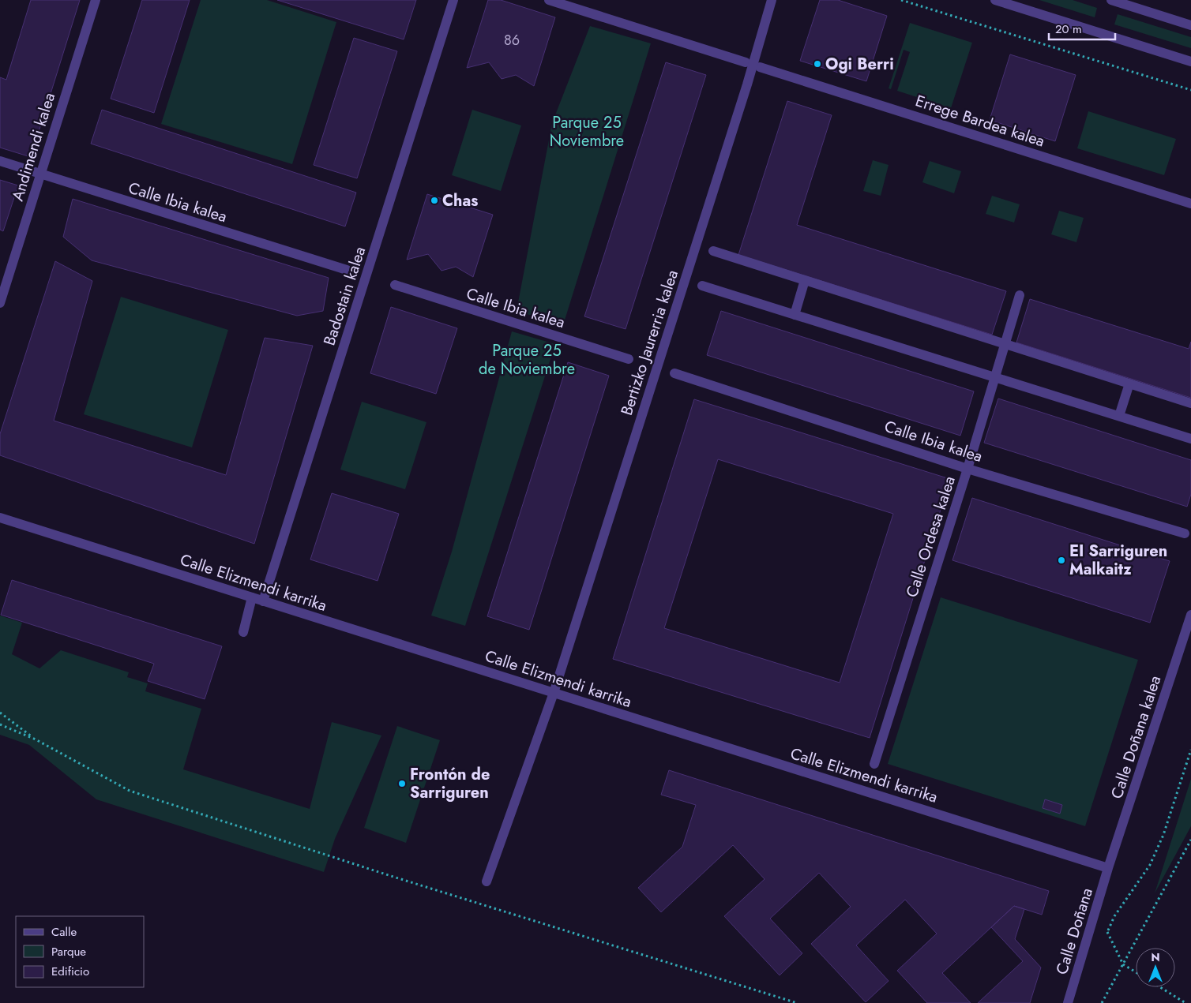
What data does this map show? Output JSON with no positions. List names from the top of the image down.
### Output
{
  "streets": {
    "street": [
      "Errege Bardea kalea",
      "Andimendi kalea",
      "Calle Ibia kalea",
      "Badostain kalea",
      "Bertizko Jaurerria kalea",
      "Calle Ordesa kalea",
      "Calle Elizmendi karrika",
      "Calle Doñana kalea",
      "Calle Doñana"
    ]
  },
  "crossings": [
    ["Andimendi kalea", "Calle Ibia kalea"],
    ["Calle Ibia kalea", "Calle Ordesa kalea"],
    ["Badostain kalea", "Calle Elizmendi karrika"],
    ["Bertizko Jaurerria kalea", "Calle Elizmendi karrika"],
    ["Calle Elizmendi karrika", "Calle Doñana kalea"],
    ["Calle Elizmendi karrika", "Calle Doñana"],
    ["Calle Doñana kalea", "Calle Doñana"]
  ],
  "parks": ["Parque 25 Noviembre", "Parque 25 de Noviembre"],
  "places": [
    "Ogi Berri",
    "Chas",
    "EI Sarriguren Malkaitz",
    "Frontón de Sarriguren"
  ],
  "house_numbers": ["86"],
  "legend": ["Calle", "Parque", "Edificio"],
  "scale_bar": "20 m",
  "north": "top"
}
